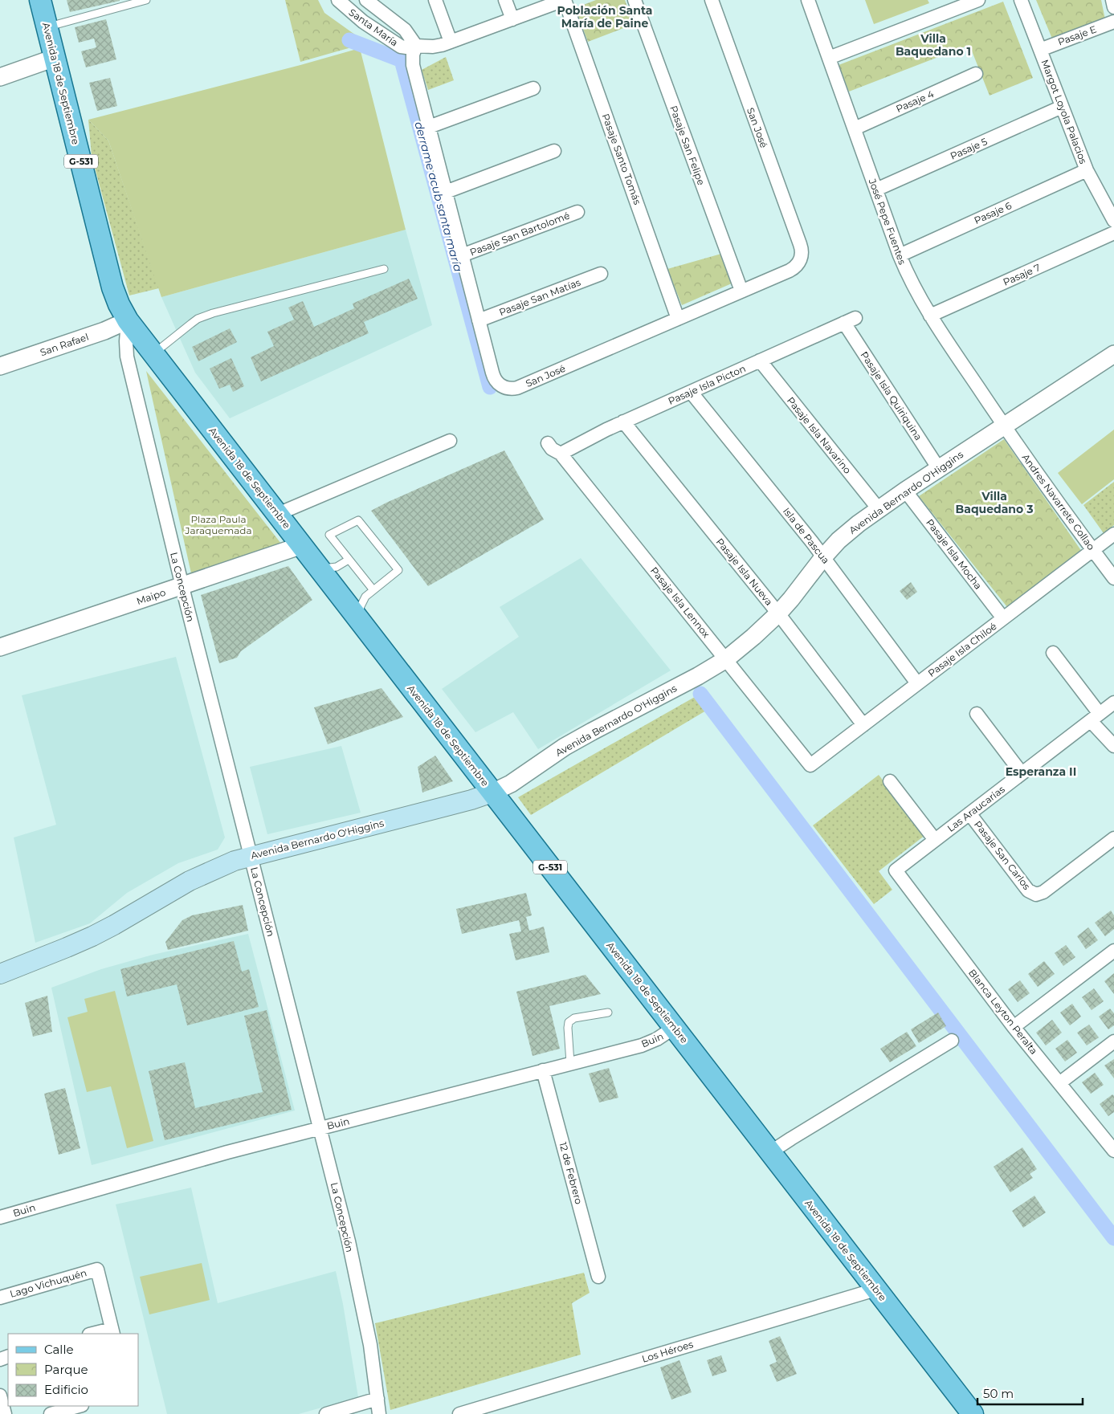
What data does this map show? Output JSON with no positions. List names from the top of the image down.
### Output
{
  "streets": {
    "main road": ["Avenida 18 de Septiembre", "G-531", "Avenida Bernardo O'Higgins"],
    "street": [
      "Santa María",
      "Pasaje E",
      "Pasaje 4",
      "Margot Loyola Palacios",
      "San José",
      "Pasaje San Felipe",
      "Pasaje 5",
      "Pasaje Santo Tomás",
      "Pasaje 6",
      "José Pepe Fuentes",
      "Pasaje San Bartolomé",
      "Pasaje 7",
      "Pasaje San Matías",
      "San Rafael",
      "Pasaje Isla Picton",
      "Pasaje Isla Quiriquina",
      "Pasaje Isla Navarino",
      "Andres Navarrete Collao",
      "Isla de Pascua",
      "Pasaje Isla Mocha",
      "Pasaje Isla Nueva",
      "La Concepción",
      "Maipo",
      "Pasaje Isla Lennox",
      "Pasaje Isla Chiloé",
      "Las Araucarias",
      "Pasaje San Carlos",
      "Blanca Leyton Peralta",
      "Buin",
      "12 de Febrero",
      "Lago Vichuquén",
      "Los Héroes"
    ]
  },
  "crossings": [
    ["Santa María", "San José"],
    ["Pasaje E", "Margot Loyola Palacios"],
    ["Avenida 18 de Septiembre", "San Rafael"],
    ["Avenida 18 de Septiembre", "Avenida Bernardo O'Higgins"],
    ["Avenida 18 de Septiembre", "La Concepción"],
    ["Avenida 18 de Septiembre", "Maipo"],
    ["Avenida 18 de Septiembre", "Buin"],
    ["Avenida 18 de Septiembre", "Los Héroes"],
    ["Pasaje 4", "José Pepe Fuentes"],
    ["Margot Loyola Palacios", "Pasaje 5"],
    ["Margot Loyola Palacios", "Pasaje 6"],
    ["San José", "Pasaje San Felipe"],
    ["San José", "Pasaje Santo Tomás"],
    ["San José", "Pasaje San Bartolomé"],
    ["San José", "Pasaje San Matías"],
    ["Pasaje 5", "José Pepe Fuentes"],
    ["Pasaje 6", "José Pepe Fuentes"],
    ["José Pepe Fuentes", "Pasaje 7"],
    ["José Pepe Fuentes", "Avenida Bernardo O'Higgins"],
    ["José Pepe Fuentes", "Andres Navarrete Collao"],
    ["San Rafael", "La Concepción"],
    ["Pasaje Isla Picton", "Pasaje Isla Quiriquina"],
    ["Pasaje Isla Picton", "Pasaje Isla Navarino"],
    ["Pasaje Isla Picton", "Isla de Pascua"],
    ["Pasaje Isla Picton", "Pasaje Isla Nueva"],
    ["Pasaje Isla Picton", "Pasaje Isla Lennox"],
    ["Pasaje Isla Quiriquina", "Avenida Bernardo O'Higgins"],
    ["Pasaje Isla Navarino", "Avenida Bernardo O'Higgins"],
    ["Avenida Bernardo O'Higgins", "Andres Navarrete Collao"],
    ["Avenida Bernardo O'Higgins", "Isla de Pascua"],
    ["Avenida Bernardo O'Higgins", "Pasaje Isla Mocha"],
    ["Avenida Bernardo O'Higgins", "Pasaje Isla Nueva"],
    ["Avenida Bernardo O'Higgins", "La Concepción"],
    ["Avenida Bernardo O'Higgins", "Pasaje Isla Lennox"],
    ["Andres Navarrete Collao", "Pasaje Isla Chiloé"],
    ["Isla de Pascua", "Pasaje Isla Chiloé"],
    ["Pasaje Isla Mocha", "Pasaje Isla Chiloé"],
    ["Pasaje Isla Nueva", "Pasaje Isla Chiloé"],
    ["La Concepción", "Maipo"],
    ["La Concepción", "Buin"],
    ["Pasaje Isla Lennox", "Pasaje Isla Chiloé"],
    ["Las Araucarias", "Pasaje San Carlos"],
    ["Las Araucarias", "Blanca Leyton Peralta"],
    ["Buin", "12 de Febrero"]
  ],
  "districts": [
    "Población Santa María de Paine",
    "Villa Baquedano 1",
    "Villa Baquedano 3",
    "Esperanza II"
  ],
  "water": ["derrame acub santa maría"],
  "parks": ["Plaza Paula Jaraquemada"],
  "legend": ["Calle", "Parque", "Edificio"],
  "scale_bar": "50 m"
}
